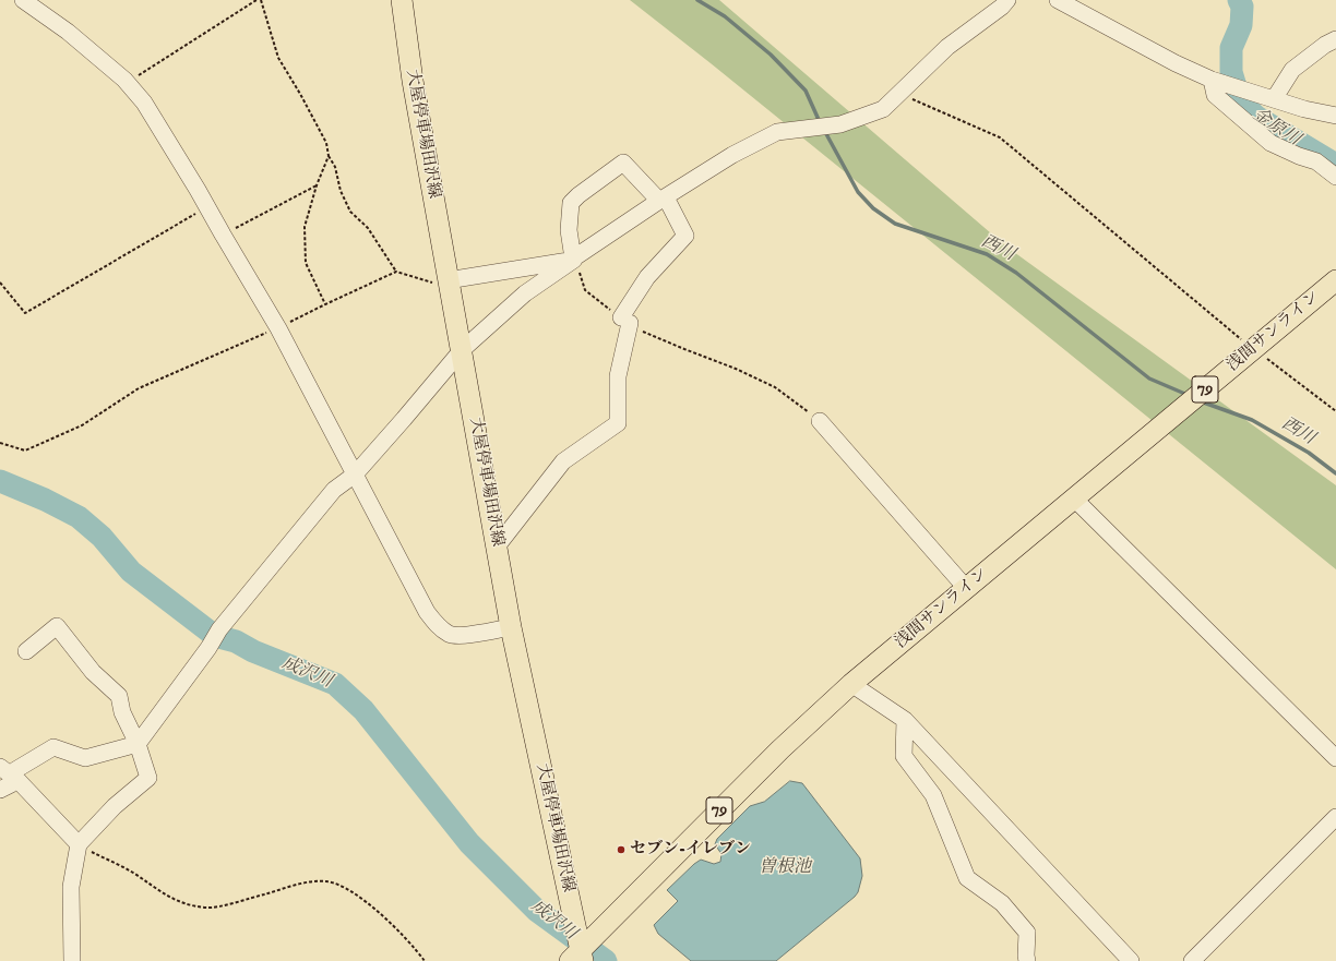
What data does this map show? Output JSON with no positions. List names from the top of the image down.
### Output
{
  "streets": {
    "main road": ["大屋停車場田沢線", "浅間サンライン", "79"]
  },
  "crossings": [
    ["大屋停車場田沢線", "浅間サンライン"]
  ],
  "water": [
    "金原川",
    "西川",
    "成沢川",
    "曽根池"
  ],
  "places": ["セブン-イレブン"]
}
